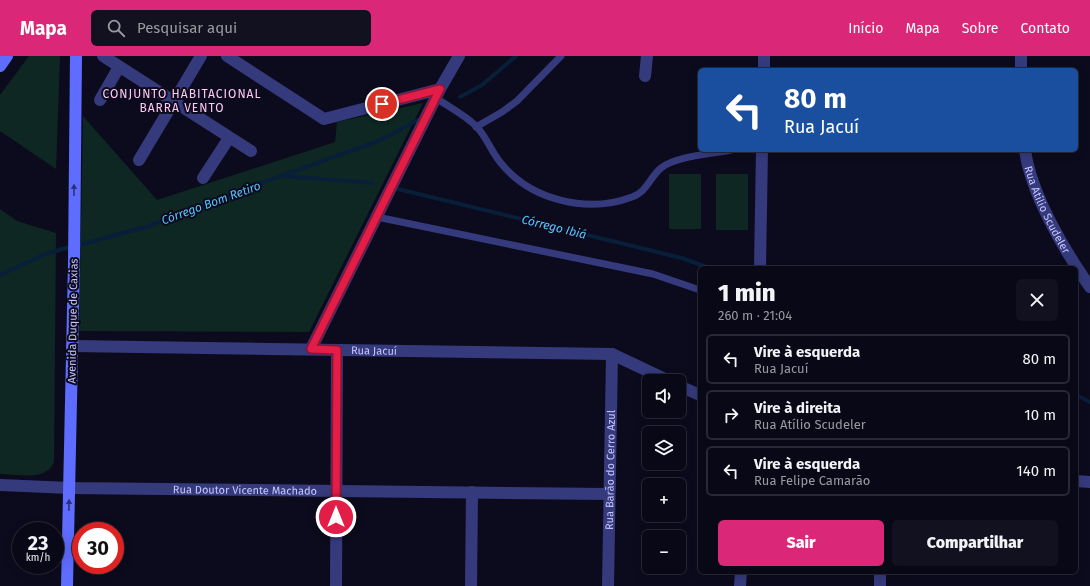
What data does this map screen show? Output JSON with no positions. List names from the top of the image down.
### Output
{
  "streets": {
    "street": [
      "Rua Atílio Scudeler",
      "Avenida Duque de Caxias",
      "Rua Jacuí",
      "Rua Barão do Cerro Azul",
      "Rua Doutor Vicente Machado"
    ]
  },
  "crossings": [
    ["Avenida Duque de Caxias", "Rua Jacuí"],
    ["Avenida Duque de Caxias", "Rua Doutor Vicente Machado"],
    ["Rua Jacuí", "Rua Barão do Cerro Azul"],
    ["Rua Barão do Cerro Azul", "Rua Doutor Vicente Machado"]
  ],
  "one_way": ["Avenida Duque de Caxias"],
  "districts": ["CONJUNTO HABITACIONAL BARRA VENTO"],
  "water": ["Córrego Bom Retiro", "Córrego Ibiá"],
  "page": {
    "header": "Mapa",
    "search": "Pesquisar aqui",
    "nav": [
      "Início",
      "Mapa",
      "Sobre",
      "Contato"
    ],
    "turn": ["80 m", "Rua Jacuí"],
    "heading": ["1 min", "260 m · 21:04"],
    "list": [
      {
        "name": "Vire à esquerda",
        "note": "Rua Jacuí",
        "value": "80 m"
      },
      {
        "name": "Vire à direita",
        "note": "Rua Atílio Scudeler",
        "value": "10 m"
      },
      {
        "name": "Vire à esquerda",
        "note": "Rua Felipe Camarão",
        "value": "140 m"
      }
    ],
    "map_buttons": ["+", "−"],
    "buttons": ["Sair", "Compartilhar"],
    "speed": "23 km/h",
    "limit": "30"
  }
}
